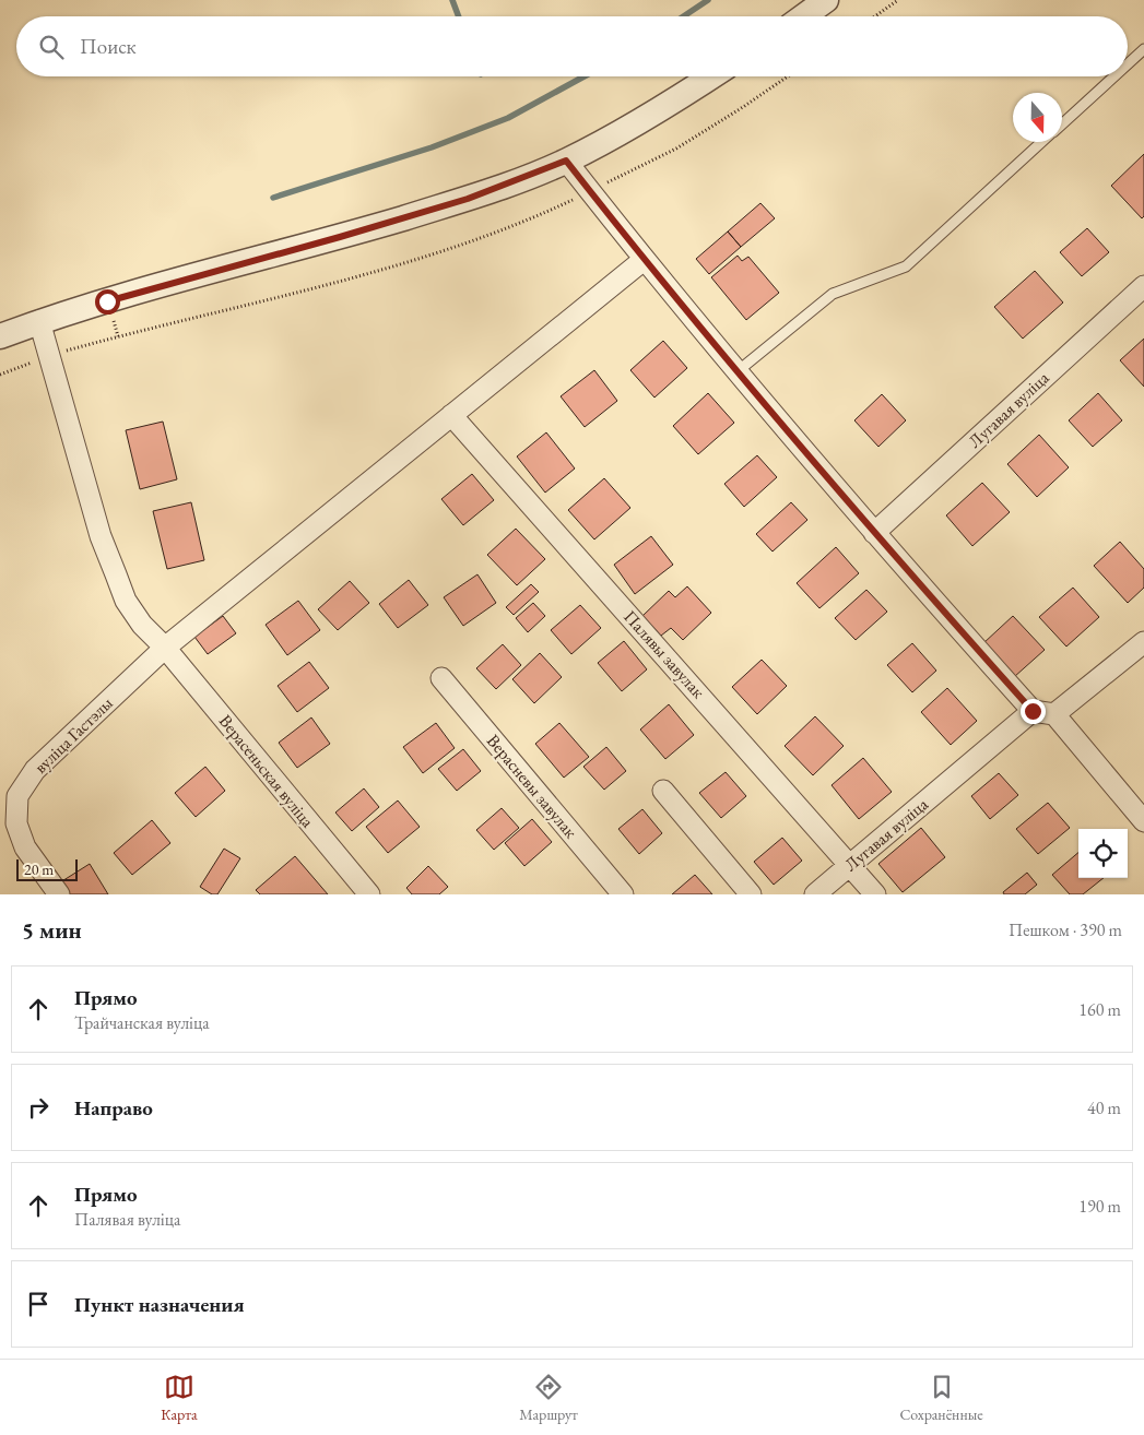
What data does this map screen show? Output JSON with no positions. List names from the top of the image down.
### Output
{
  "streets": {
    "street": [
      "Лугавая вуліца",
      "Палявы завулак",
      "вуліца Гастэлы",
      "Верасеньская вуліца",
      "Верасневы завулак"
    ]
  },
  "crossings": [
    ["Лугавая вуліца", "Палявы завулак"],
    ["Палявы завулак", "вуліца Гастэлы"],
    ["вуліца Гастэлы", "Верасеньская вуліца"]
  ],
  "scale_bar": "20 m",
  "north": "bottom",
  "page": {
    "search": "Поиск",
    "scale": "20 m",
    "heading": ["5 мин", "Пешком · 390 m"],
    "list": [
      ["Прямо", "Трайчанская вуліца", "160 m"],
      ["Направо", "40 m"],
      ["Прямо", "Палявая вуліца", "190 m"],
      "Пункт назначения"
    ],
    "nav": ["Карта", "Маршрут", "Сохранённые"]
  }
}
